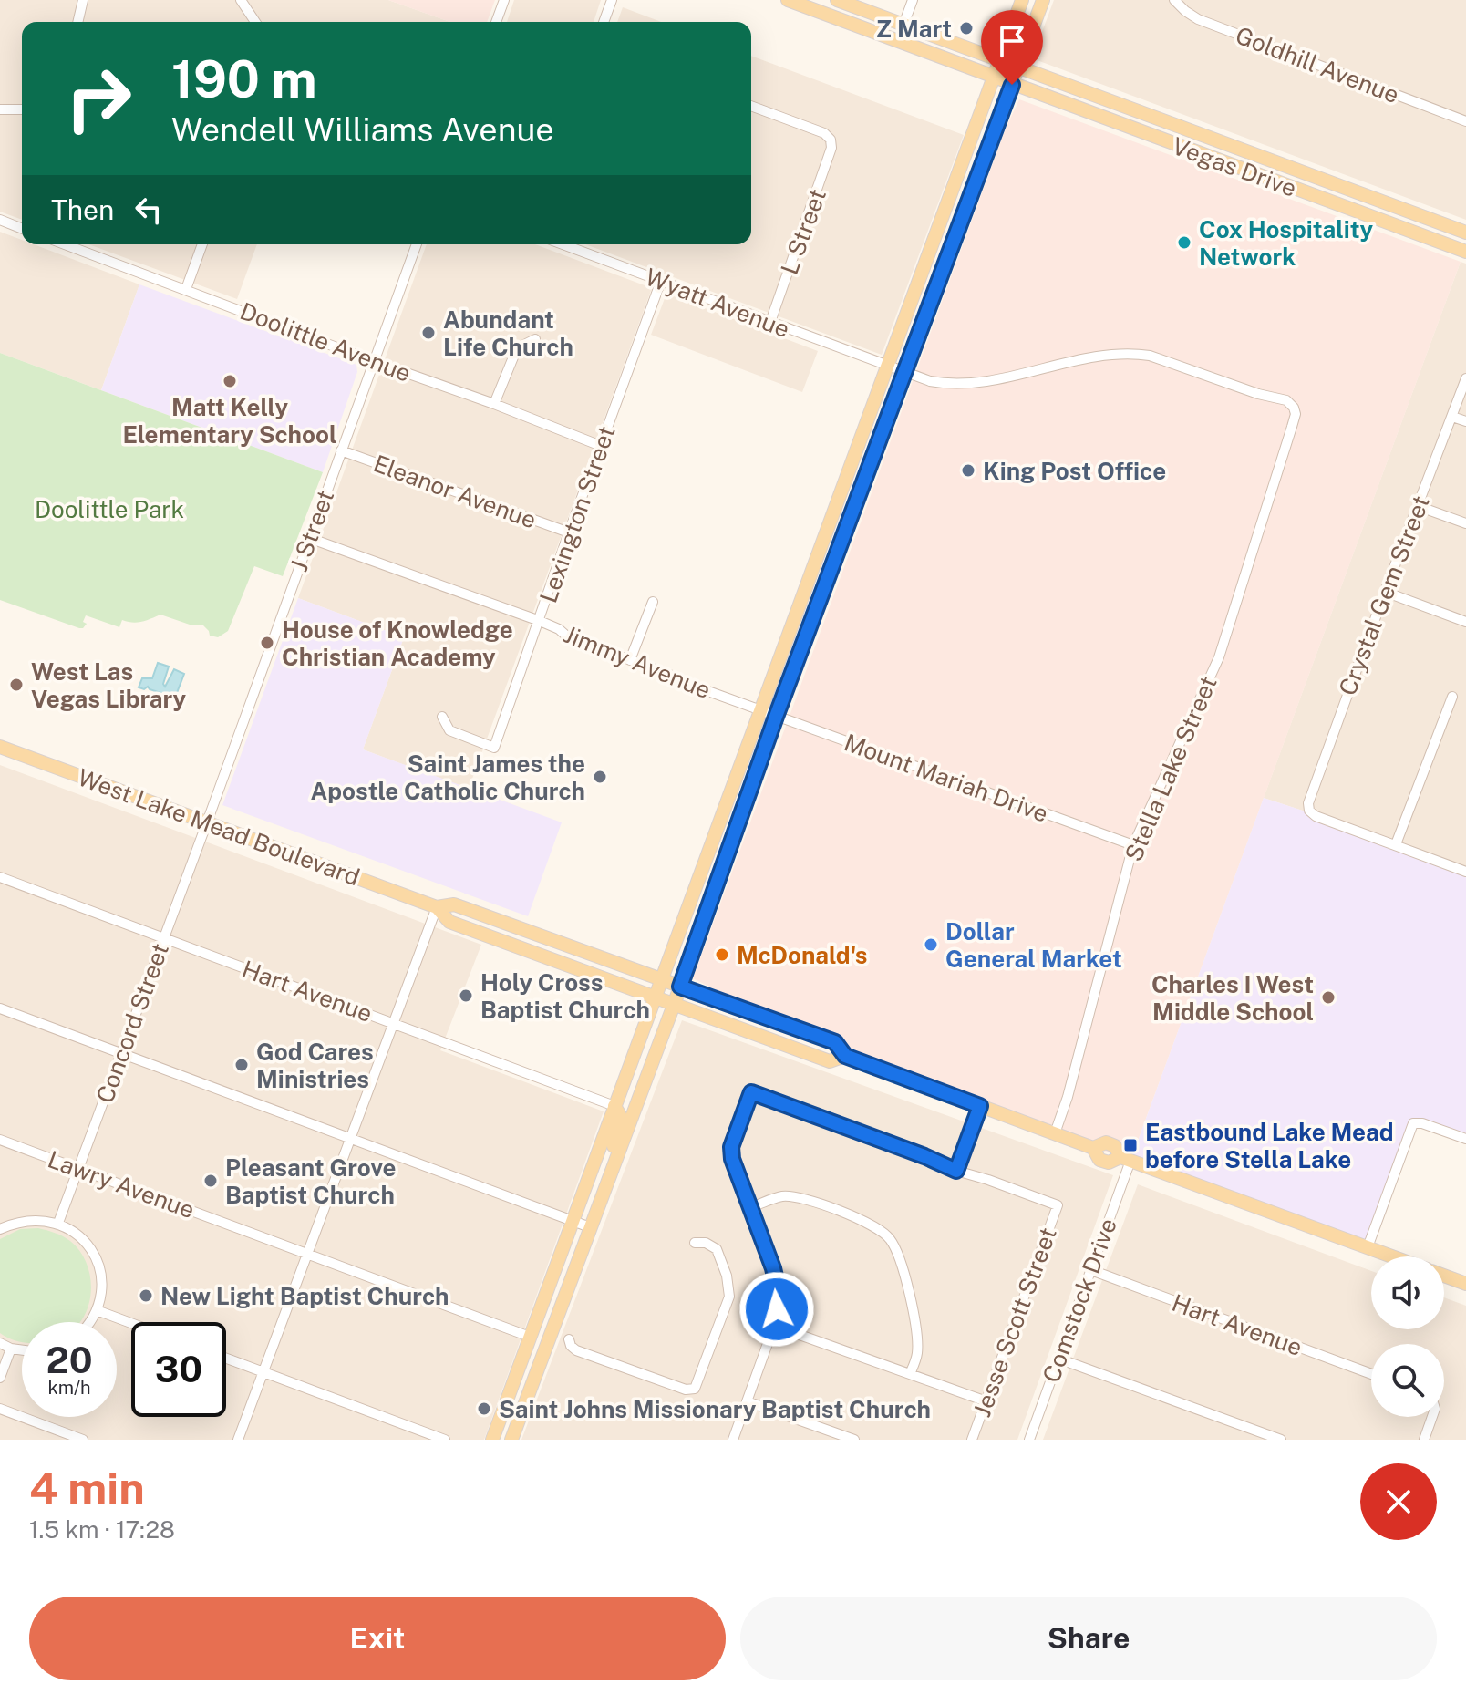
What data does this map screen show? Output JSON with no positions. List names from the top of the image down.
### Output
{
  "streets": {
    "main road": ["Vegas Drive", "West Lake Mead Boulevard"],
    "street": [
      "Goldhill Avenue",
      "L Street",
      "Wyatt Avenue",
      "Doolittle Avenue",
      "Eleanor Avenue",
      "Lexington Street",
      "J Street",
      "Crystal Gem Street",
      "Jimmy Avenue",
      "Stella Lake Street",
      "Mount Mariah Drive",
      "Hart Avenue",
      "Concord Street",
      "Lawry Avenue",
      "Comstock Drive",
      "Jesse Scott Street"
    ]
  },
  "crossings": [
    ["L Street", "Wyatt Avenue"],
    ["Wyatt Avenue", "Lexington Street"],
    ["Wyatt Avenue", "Stella Lake Street"],
    ["Doolittle Avenue", "Lexington Street"],
    ["Doolittle Avenue", "J Street"],
    ["Eleanor Avenue", "Lexington Street"],
    ["Eleanor Avenue", "J Street"],
    ["Lexington Street", "Jimmy Avenue"],
    ["J Street", "Jimmy Avenue"],
    ["J Street", "West Lake Mead Boulevard"],
    ["J Street", "Concord Street"],
    ["Jimmy Avenue", "Mount Mariah Drive"],
    ["Stella Lake Street", "Mount Mariah Drive"],
    ["Stella Lake Street", "West Lake Mead Boulevard"],
    ["West Lake Mead Boulevard", "Concord Street"],
    ["West Lake Mead Boulevard", "Comstock Drive"],
    ["Hart Avenue", "Concord Street"],
    ["Hart Avenue", "Comstock Drive"],
    ["Concord Street", "Lawry Avenue"]
  ],
  "parks": ["Doolittle Park"],
  "places": {
    "other": [
      "Z Mart",
      "Cox Hospitality Network",
      "Abundant Life Church",
      "Matt Kelly Elementary School",
      "King Post Office",
      "House of Knowledge Christian Academy",
      "West Las Vegas Library",
      "Saint James the Apostle Catholic Church",
      "Dollar General Market",
      "McDonald's",
      "Holy Cross Baptist Church",
      "Charles I West Middle School",
      "God Cares Ministries",
      "Pleasant Grove Baptist Church",
      "New Light Baptist Church",
      "Saint Johns Missionary Baptist Church"
    ],
    "transit": ["Eastbound Lake Mead before Stella Lake"]
  },
  "page": {
    "turn": ["190 m", "Wendell Williams Avenue"],
    "then": "Then",
    "speed": "20 km/h",
    "limit": "30",
    "heading": ["4 min", "1.5 km · 17:28"],
    "buttons": ["Exit", "Share"]
  }
}
